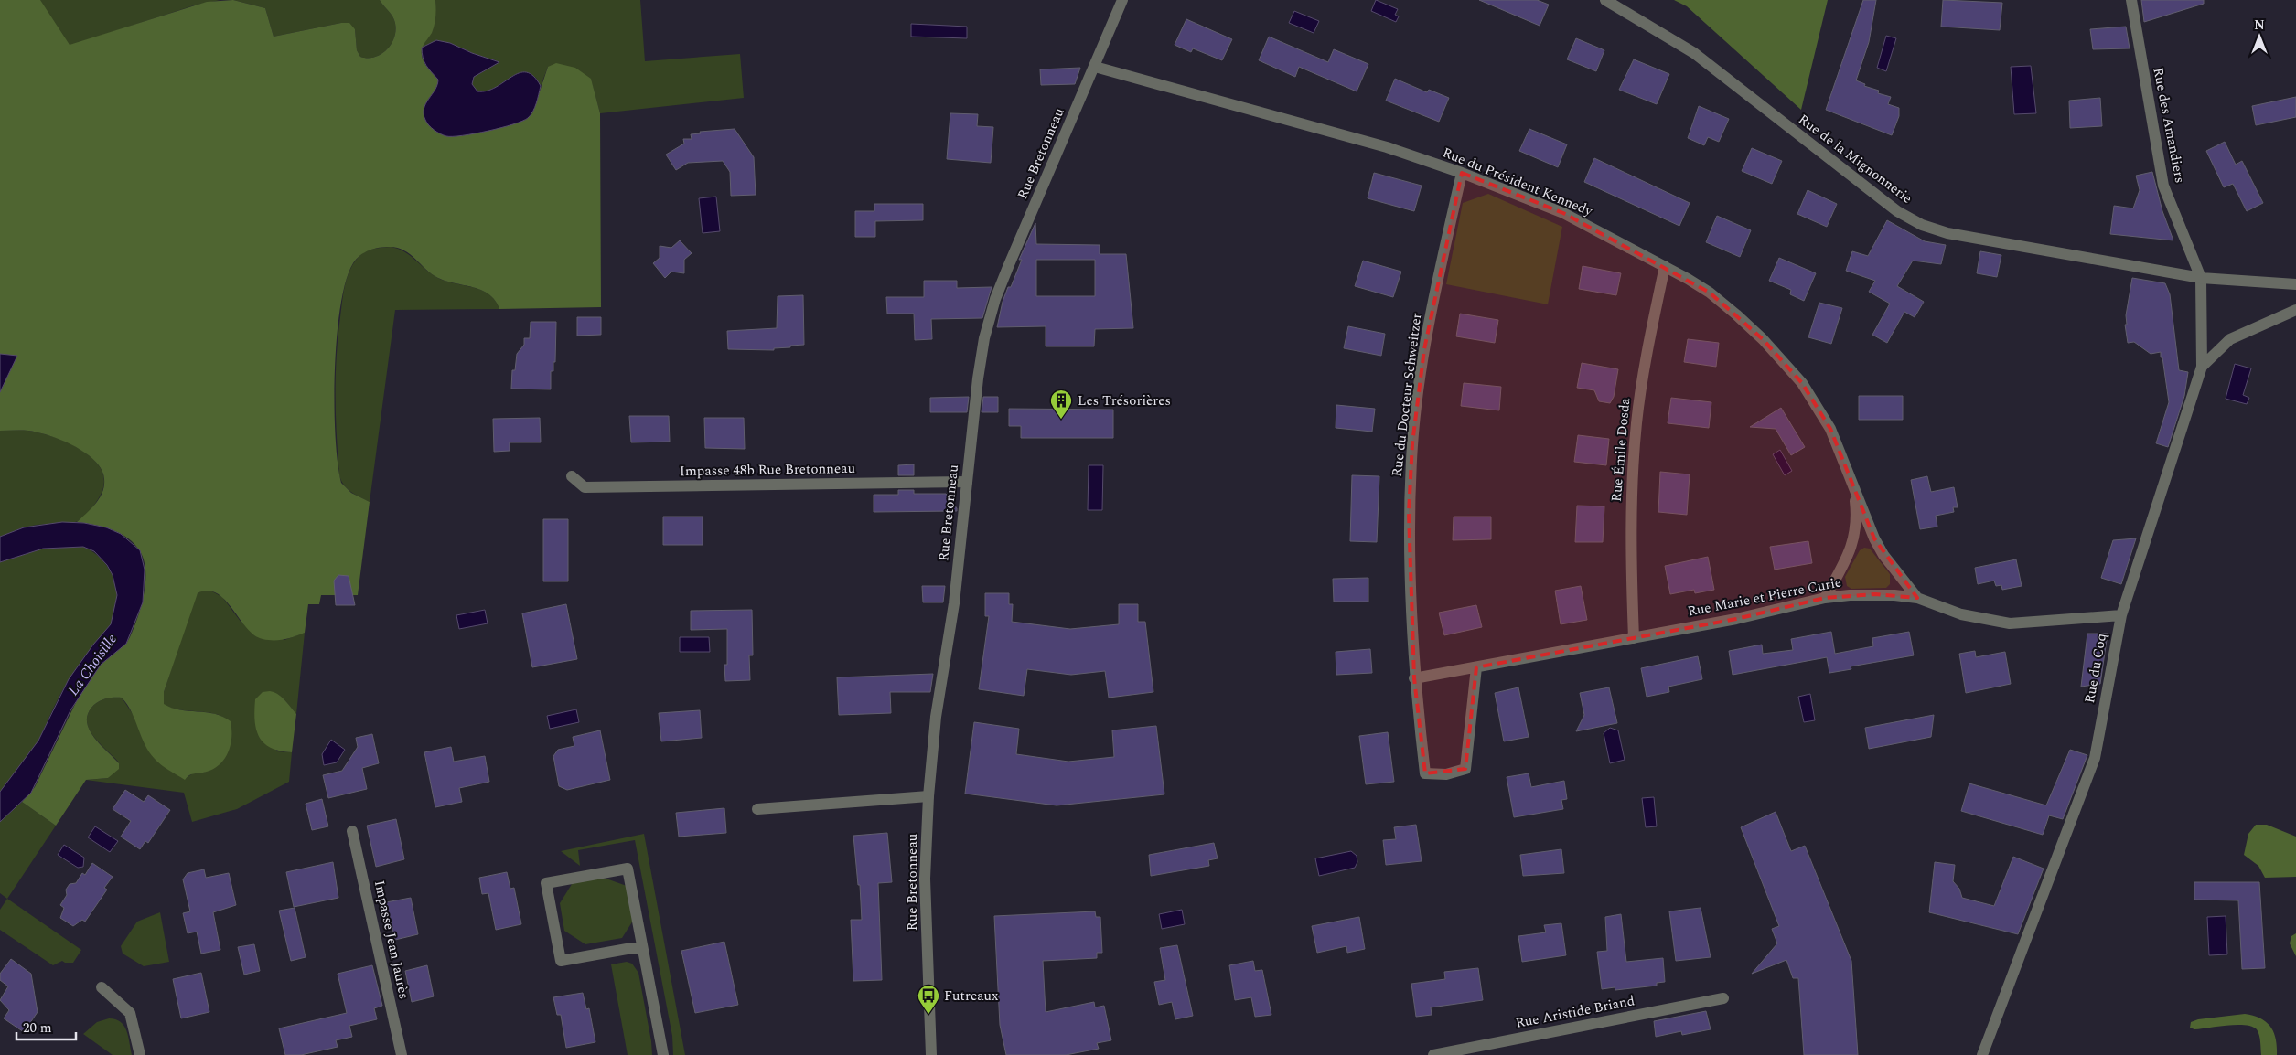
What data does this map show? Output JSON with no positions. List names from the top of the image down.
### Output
{
  "streets": {
    "street": [
      "Rue des Amandiers",
      "Rue Bretonneau",
      "Rue de la Mignonnerie",
      "Rue du Président Kennedy",
      "Rue du Docteur Schweitzer",
      "Rue Émile Dosda",
      "Impasse 48b Rue Bretonneau",
      "Rue Marie et Pierre Curie",
      "Rue du Coq",
      "Impasse Jean Jaurès",
      "Rue Aristide Briand"
    ]
  },
  "crossings": [
    ["Rue des Amandiers", "Rue de la Mignonnerie"],
    ["Rue des Amandiers", "Rue du Coq"],
    ["Rue Bretonneau", "Rue du Président Kennedy"],
    ["Rue Bretonneau", "Impasse 48b Rue Bretonneau"],
    ["Rue de la Mignonnerie", "Rue du Coq"],
    ["Rue du Président Kennedy", "Rue du Docteur Schweitzer"],
    ["Rue du Président Kennedy", "Rue Émile Dosda"],
    ["Rue du Président Kennedy", "Rue Marie et Pierre Curie"],
    ["Rue du Docteur Schweitzer", "Rue Marie et Pierre Curie"],
    ["Rue Émile Dosda", "Rue Marie et Pierre Curie"],
    ["Rue Marie et Pierre Curie", "Rue du Coq"]
  ],
  "water": ["La Choisille"],
  "places": {
    "building": ["Les Trésorières"],
    "bus stop": ["Futreaux"]
  },
  "scale_bar": "20 m",
  "north": "top"
}
